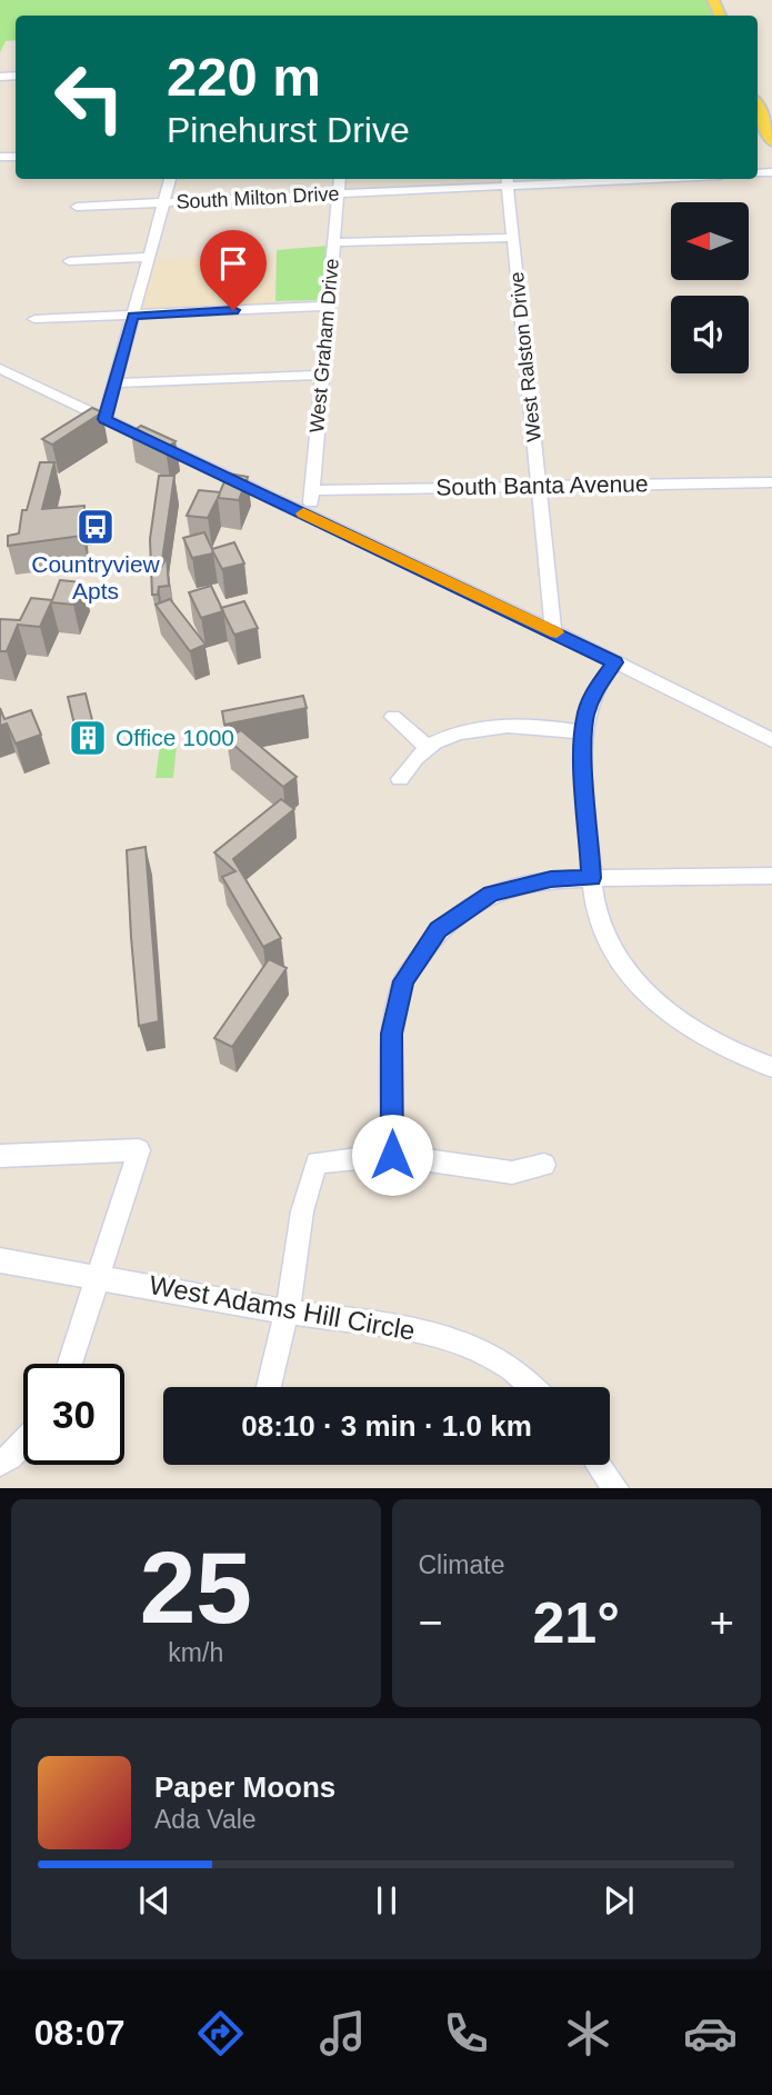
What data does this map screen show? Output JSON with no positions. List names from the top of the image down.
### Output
{
  "streets": {
    "street": [
      "South Milton Drive",
      "West Graham Drive",
      "West Ralston Drive",
      "South Banta Avenue",
      "West Adams Hill Circle"
    ]
  },
  "crossings": [
    ["South Milton Drive", "West Graham Drive"],
    ["South Milton Drive", "West Ralston Drive"],
    ["West Graham Drive", "South Banta Avenue"],
    ["West Ralston Drive", "South Banta Avenue"]
  ],
  "places": {
    "bus stop": ["Countryview Apts"],
    "building": ["Office 1000"]
  },
  "north": "left",
  "page": {
    "turn": ["220 m", "Pinehurst Drive"],
    "limit": "30",
    "trip": "08:10 · 3 min · 1.0 km",
    "tile": [
      ["25", "km/h"],
      "Climate"
    ],
    "heat": ["−", "21°", "+"],
    "song": ["Paper Moons", "Ada Vale"],
    "tabs": "08:07"
  }
}
